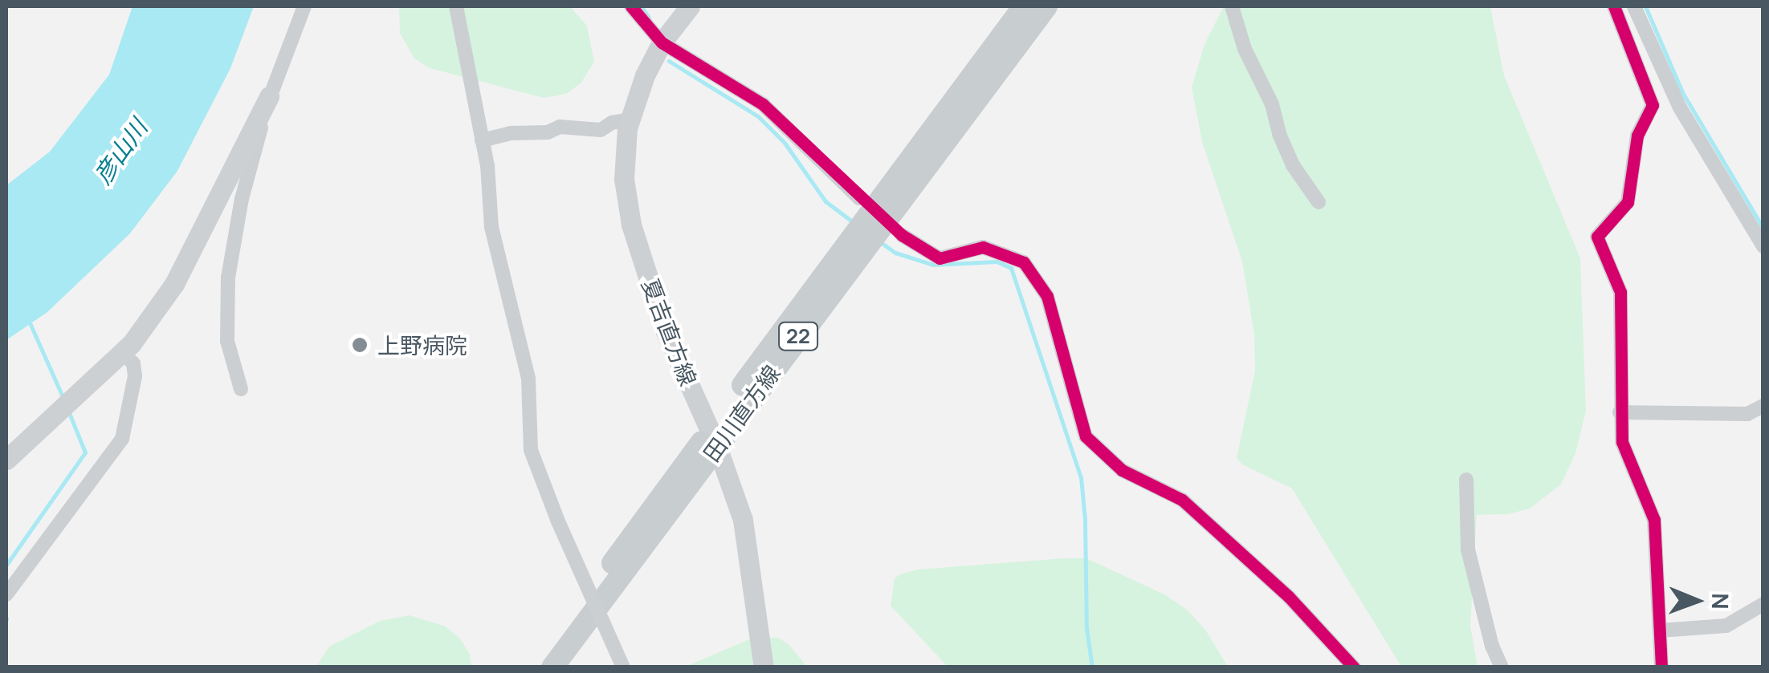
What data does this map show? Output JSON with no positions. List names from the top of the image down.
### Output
{
  "streets": {
    "main road": ["夏吉直方線", "22", "田川直方線"]
  },
  "crossings": [
    ["夏吉直方線", "田川直方線"]
  ],
  "water": ["彦山川"],
  "places": ["上野病院"],
  "north": "right"
}
